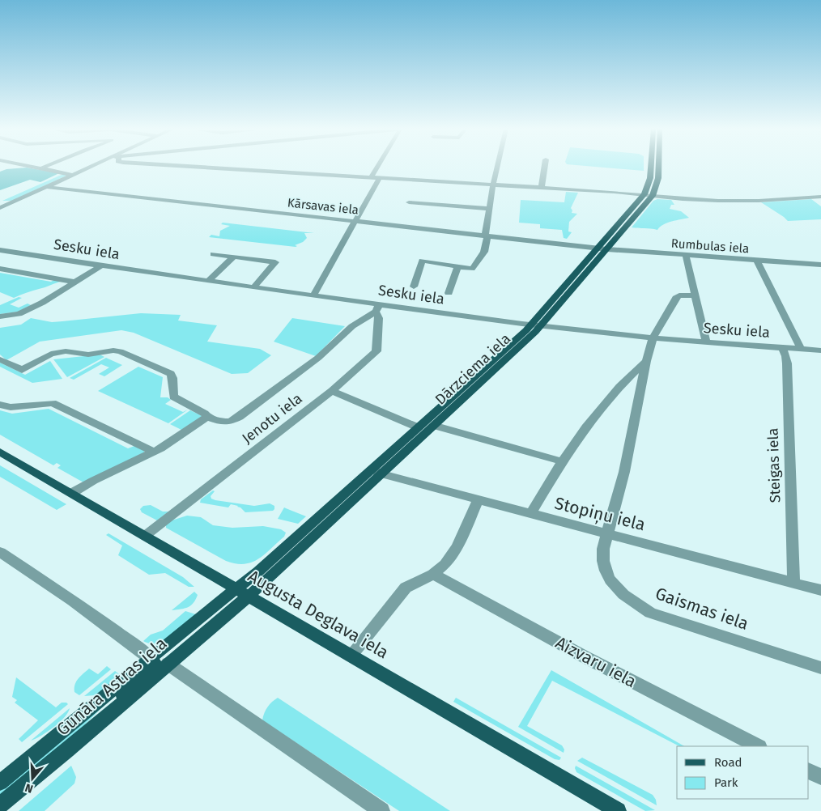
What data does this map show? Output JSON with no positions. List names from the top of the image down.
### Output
{
  "streets": {
    "main road": ["Dārzciema iela", "Augusta Deglava iela", "Gunāra Astras iela"],
    "street": [
      "Kārsavas iela",
      "Rumbulas iela",
      "Sesku iela",
      "Jenotu iela",
      "Steigas iela",
      "Stopiņu iela",
      "Gaismas iela",
      "Aizvaru iela"
    ]
  },
  "crossings": [
    ["Kārsavas iela", "Rumbulas iela"],
    ["Kārsavas iela", "Dārzciema iela"],
    ["Rumbulas iela", "Dārzciema iela"],
    ["Sesku iela", "Dārzciema iela"],
    ["Sesku iela", "Jenotu iela"],
    ["Sesku iela", "Steigas iela"],
    ["Sesku iela", "Gaismas iela"],
    ["Dārzciema iela", "Stopiņu iela"],
    ["Dārzciema iela", "Augusta Deglava iela"],
    ["Dārzciema iela", "Gunāra Astras iela"],
    ["Jenotu iela", "Augusta Deglava iela"],
    ["Steigas iela", "Stopiņu iela"],
    ["Stopiņu iela", "Gaismas iela"],
    ["Augusta Deglava iela", "Gunāra Astras iela"]
  ],
  "legend": ["Road", "Park"],
  "north": "bottom"
}
